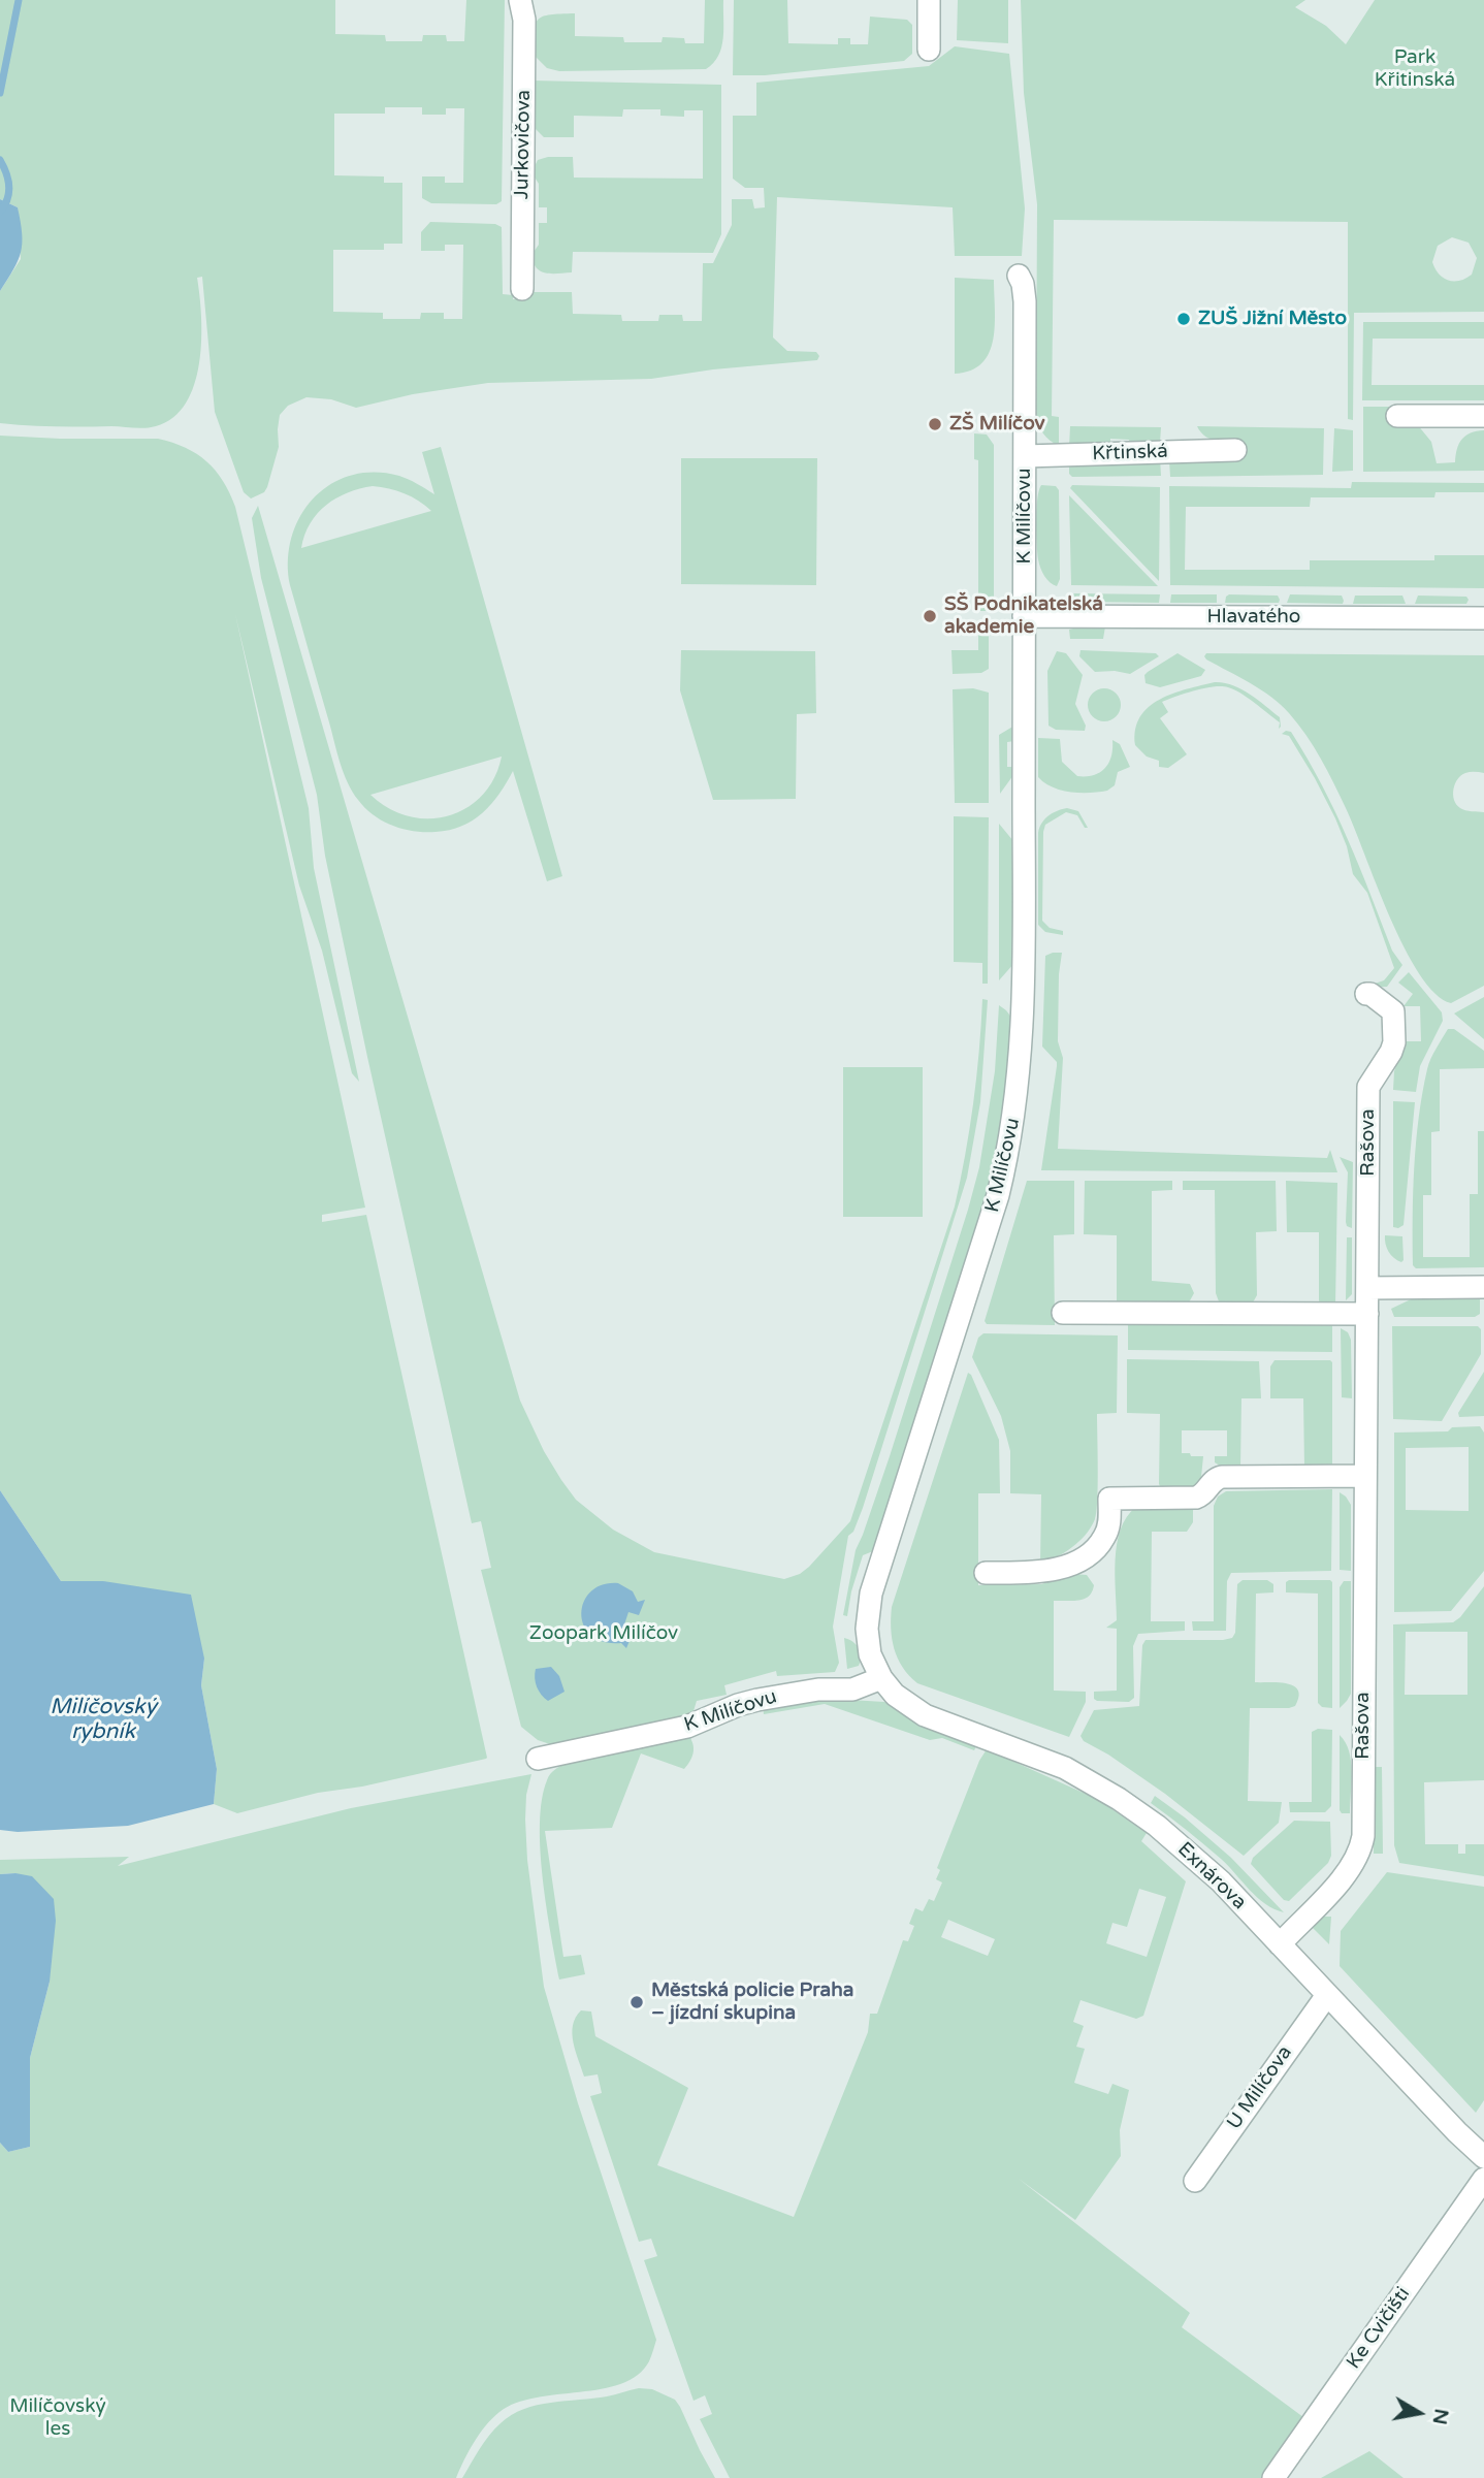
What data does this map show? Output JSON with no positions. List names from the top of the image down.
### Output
{
  "streets": {
    "street": [
      "Jurkovičova",
      "Křtinská",
      "K Milíčovu",
      "Hlavatého",
      "Rašova",
      "Exnárova",
      "U Milíčova",
      "Ke Cvičišti"
    ]
  },
  "crossings": [
    ["Křtinská", "K Milíčovu"],
    ["K Milíčovu", "Hlavatého"],
    ["K Milíčovu", "Exnárova"],
    ["Rašova", "Exnárova"],
    ["Exnárova", "U Milíčova"]
  ],
  "water": ["Milíčovský rybník"],
  "parks": ["Park Křitinská", "Zoopark Milíčov", "Milíčovský les"],
  "places": [
    "ZUŠ Jižní Město",
    "ZŠ Milíčov",
    "SŠ Podnikatelská akademie",
    "Městská policie Praha – jízdní skupina"
  ],
  "north": "right"
}
